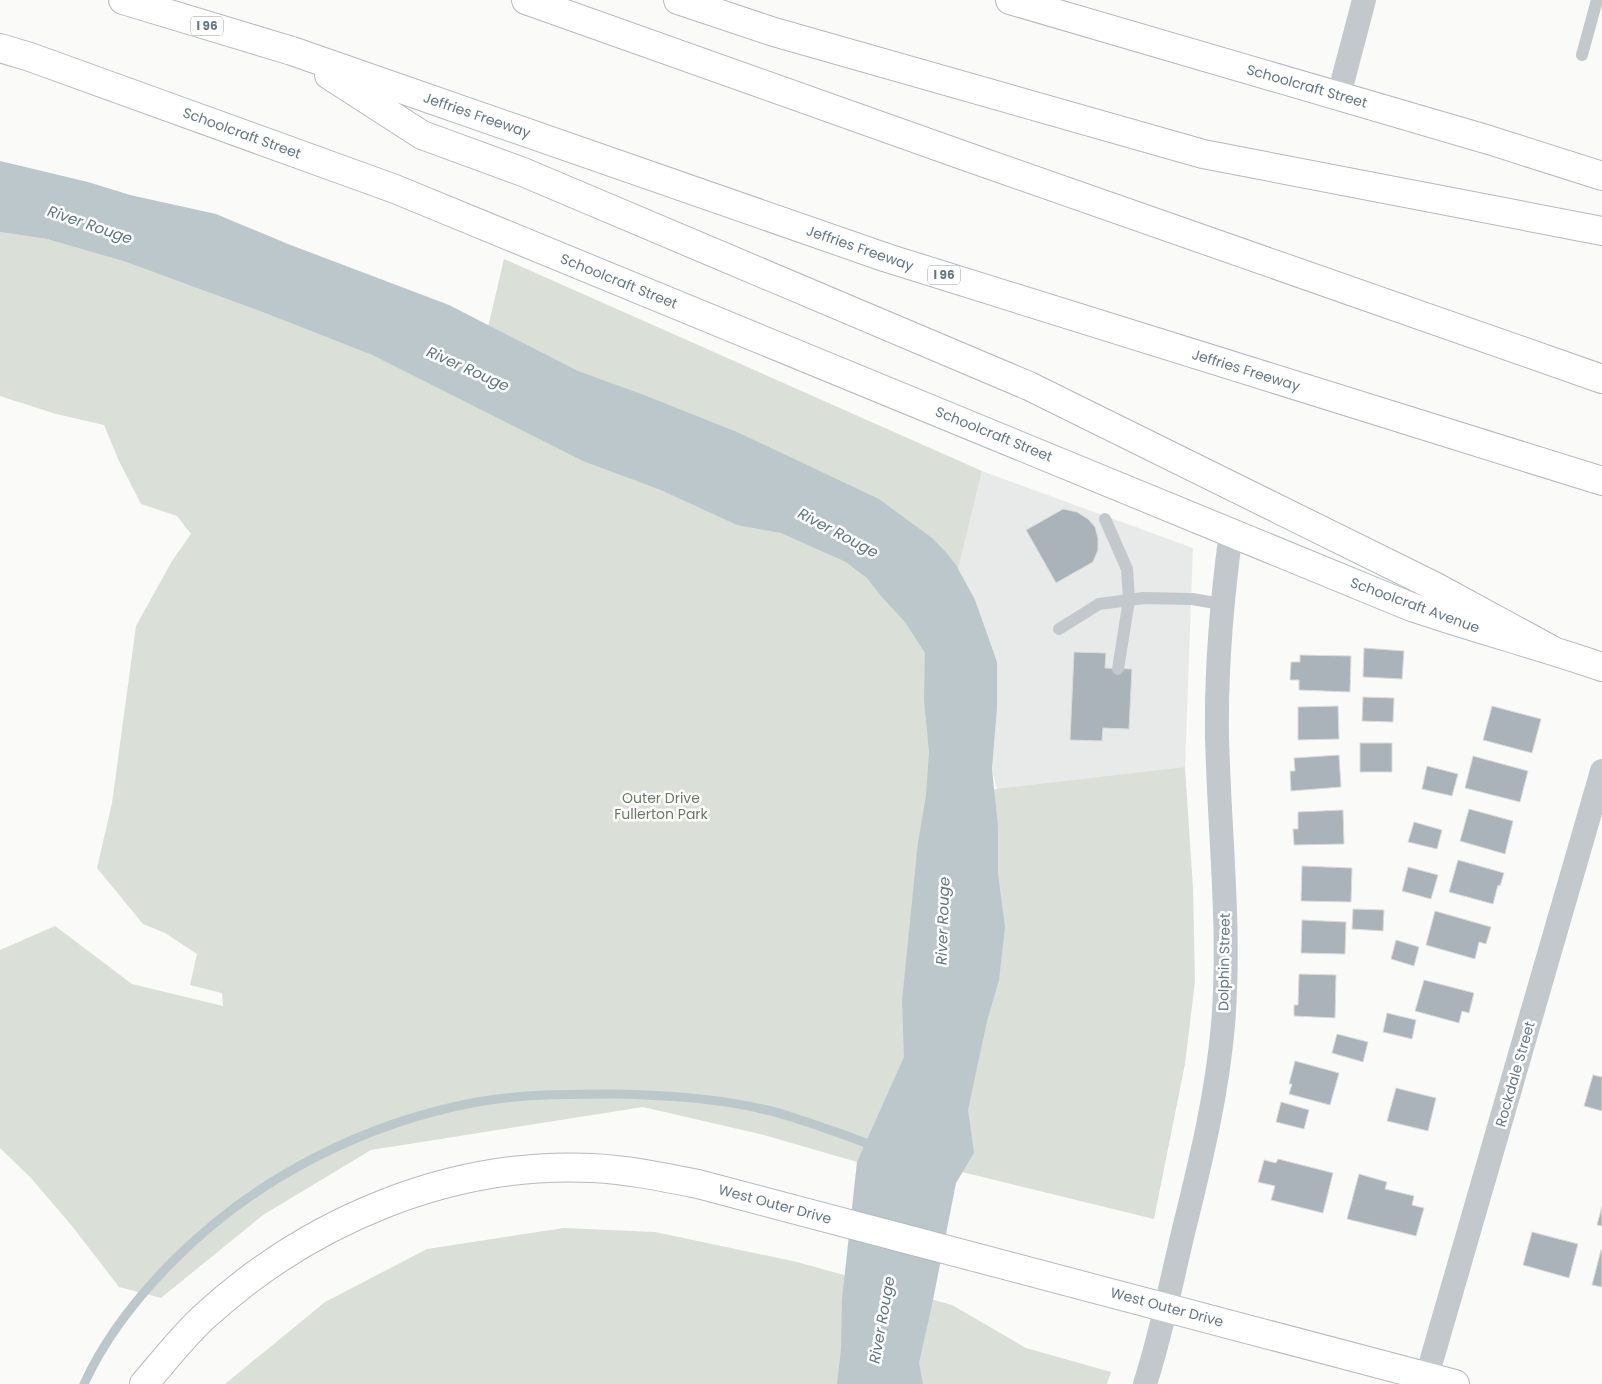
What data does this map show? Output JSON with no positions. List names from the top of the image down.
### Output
{
  "streets": {
    "main road": [
      "I 96",
      "Schoolcraft Street",
      "Jeffries Freeway",
      "Schoolcraft Avenue",
      "West Outer Drive"
    ],
    "street": ["Dolphin Street", "Rockdale Street"]
  },
  "crossings": [
    ["Schoolcraft Street", "Schoolcraft Avenue"],
    ["Schoolcraft Street", "Dolphin Street"],
    ["Schoolcraft Avenue", "Dolphin Street"],
    ["Dolphin Street", "West Outer Drive"],
    ["Rockdale Street", "West Outer Drive"]
  ],
  "water": ["River Rouge"],
  "parks": ["Outer Drive Fullerton Park"]
}
